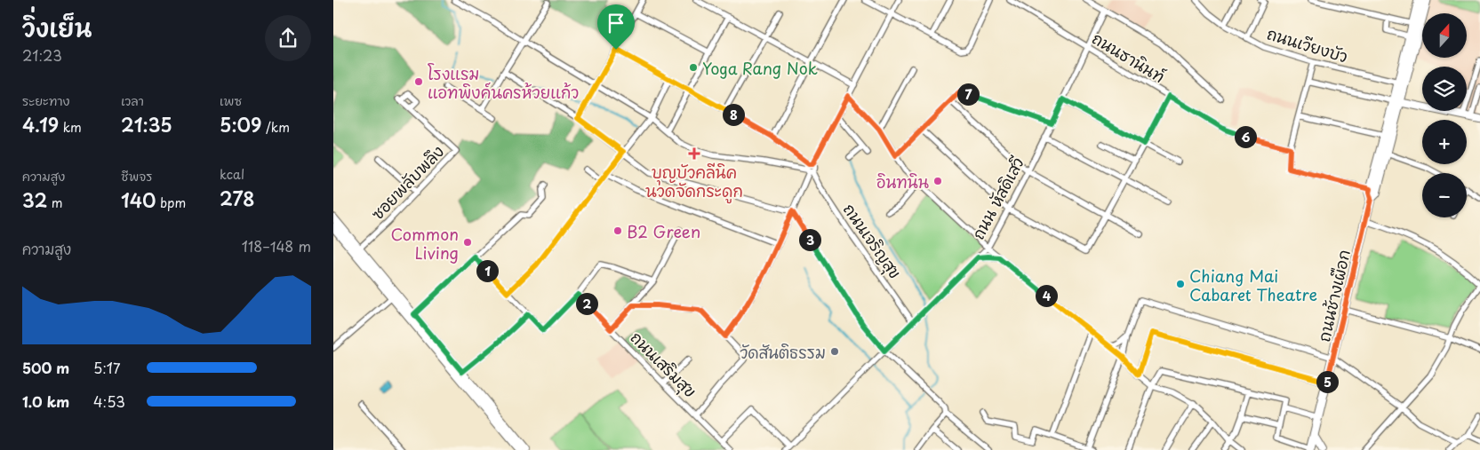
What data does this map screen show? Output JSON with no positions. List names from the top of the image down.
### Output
{
  "streets": {
    "main road": ["ถนนช้างเผือก"],
    "street": [
      "ถนนเวียงบัว",
      "ถนนธานินท์",
      "ซอยพลับพลึง",
      "ถนน หัสดิเสวี",
      "ถนนเจริญสุข",
      "ถนนเสริมสุข"
    ]
  },
  "crossings": [
    ["ถนนเวียงบัว", "ถนนช้างเผือก"],
    ["ถนนธานินท์", "ถนน หัสดิเสวี"],
    ["ถนน หัสดิเสวี", "ถนนเจริญสุข"]
  ],
  "places": {
    "other": [
      "Yoga Rang Nok",
      "โรงแรม แอทพิงค์นครห้วยแก้ว",
      "อินทนิน",
      "B2 Green",
      "Common Living",
      "Chiang Mai Cabaret Theatre",
      "วัดสันติธรรม"
    ],
    "health": ["บุญบัวคลีนิค นวดจัดกระดูก"]
  },
  "north": "top",
  "page": {
    "heading": ["วิ่งเย็น", "21:23"],
    "map_buttons": ["+", "−"],
    "stats": [
      ["ระยะทาง", "4.19 km"],
      ["เวลา", "21:35"],
      ["เพซ", "5:09 /km"],
      ["ความสูง", "32 m"],
      ["ชีพจร", "140 bpm"],
      ["kcal", "278"]
    ],
    "pins": [
      "7",
      "8",
      "6",
      "3",
      "1",
      "4",
      "2",
      "5"
    ],
    "chart": ["ความสูง", "118–148 m"],
    "list": [
      {
        "name": "500 m",
        "note": "5:17"
      },
      {
        "name": "1.0 km",
        "note": "4:53"
      }
    ]
  }
}
